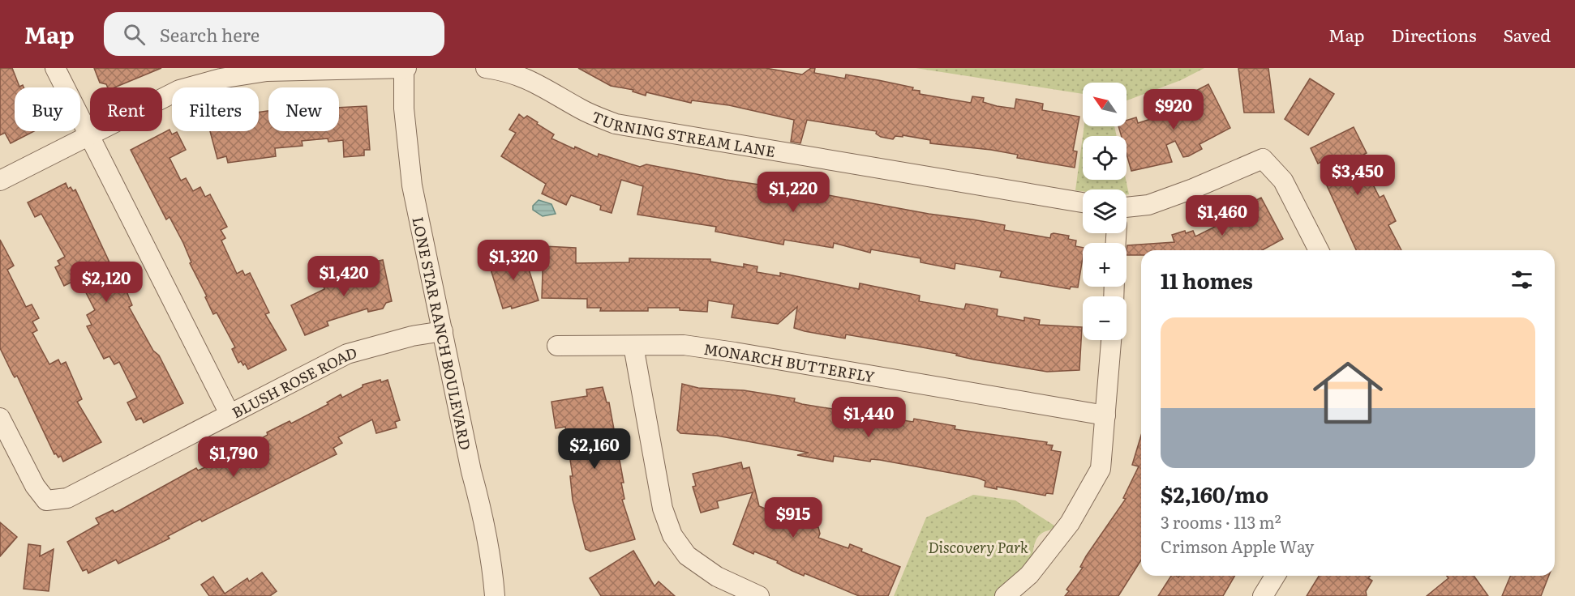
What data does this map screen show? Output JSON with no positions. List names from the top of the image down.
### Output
{
  "streets": {
    "street": [
      "TURNING STREAM LANE",
      "LONE STAR RANCH BOULEVARD",
      "MONARCH BUTTERFLY",
      "BLUSH ROSE ROAD"
    ]
  },
  "crossings": [
    ["LONE STAR RANCH BOULEVARD", "BLUSH ROSE ROAD"]
  ],
  "parks": ["Discovery Park"],
  "north": "top left",
  "page": {
    "header": "Map",
    "search": "Search here",
    "nav": ["Map", "Directions", "Saved"],
    "map_buttons": ["+", "−"],
    "chip": [
      "Buy",
      "Rent",
      "Filters",
      "New"
    ],
    "price": [
      "$920",
      "$3,450",
      "$1,220",
      "$1,460",
      "$1,320",
      "$1,420",
      "$2,120",
      "$1,440",
      "$2,160",
      "$1,790",
      "$915"
    ],
    "heading": "11 homes",
    "list": [
      {
        "name": "$2,160/mo",
        "note": "3 rooms · 113 m² · Crimson Apple Way"
      }
    ]
  }
}
